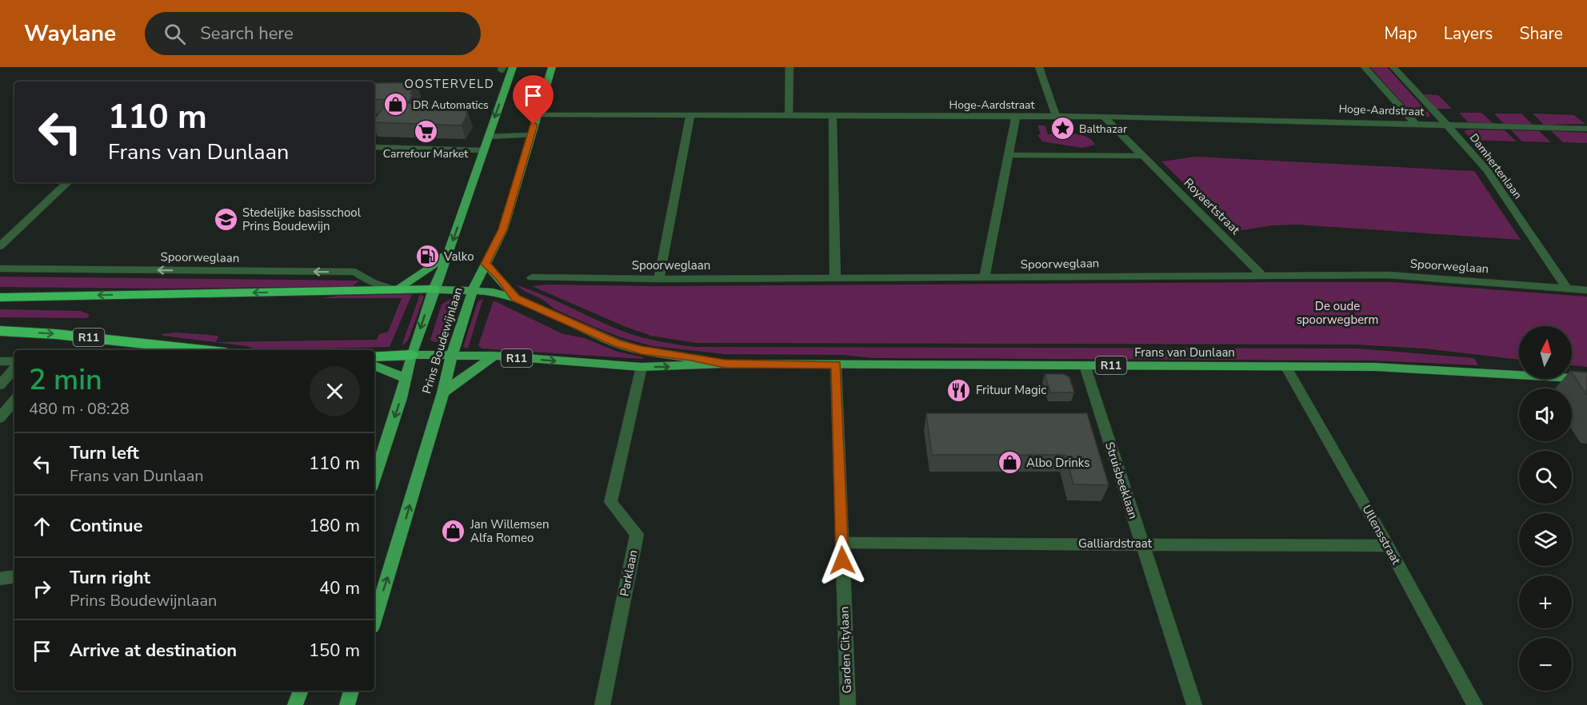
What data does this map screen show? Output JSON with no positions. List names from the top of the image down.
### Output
{
  "streets": {
    "highway": ["R11"],
    "main road": ["Prins Boudewijnlaan", "Frans van Dunlaan"],
    "street": [
      "Hoge-Aardstraat",
      "Damhertenlaan",
      "Royaertstraat",
      "Spoorweglaan",
      "Struisbeeklaan",
      "Ullensstraat",
      "Galliardstraat",
      "Parklaan",
      "Garden Citylaan"
    ]
  },
  "crossings": [
    ["Hoge-Aardstraat", "Damhertenlaan"],
    ["Hoge-Aardstraat", "Royaertstraat"],
    ["Hoge-Aardstraat", "Prins Boudewijnlaan"],
    ["Damhertenlaan", "Spoorweglaan"],
    ["Royaertstraat", "Spoorweglaan"],
    ["Spoorweglaan", "R11"],
    ["R11", "Prins Boudewijnlaan"],
    ["R11", "Frans van Dunlaan"],
    ["Prins Boudewijnlaan", "Frans van Dunlaan"],
    ["Frans van Dunlaan", "Struisbeeklaan"],
    ["Frans van Dunlaan", "Ullensstraat"],
    ["Frans van Dunlaan", "Parklaan"],
    ["Frans van Dunlaan", "Garden Citylaan"],
    ["Struisbeeklaan", "Galliardstraat"],
    ["Ullensstraat", "Galliardstraat"],
    ["Galliardstraat", "Garden Citylaan"]
  ],
  "districts": ["OOSTERVELD"],
  "parks": ["De oude spoorwegberm"],
  "places": {
    "shop": ["DR Automatics", "Albo Drinks", "Jan Willemsen Alfa Romeo"],
    "place": ["Balthazar"],
    "supermarket": ["Carrefour Market"],
    "school or university": ["Stedelijke basisschool Prins Boudewijn"],
    "fuel station": ["Valko"],
    "restaurant": ["Frituur Magic"]
  },
  "north": "top",
  "page": {
    "header": "Waylane",
    "search": "Search here",
    "nav": ["Map", "Layers", "Share"],
    "turn": ["110 m", "Frans van Dunlaan"],
    "map_buttons": ["+", "−"],
    "heading": ["2 min", "480 m · 08:28"],
    "list": [
      {
        "name": "Turn left",
        "note": "Frans van Dunlaan",
        "value": "110 m"
      },
      {
        "name": "Continue",
        "value": "180 m"
      },
      {
        "name": "Turn right",
        "note": "Prins Boudewijnlaan",
        "value": "40 m"
      },
      {
        "name": "Arrive at destination",
        "value": "150 m"
      }
    ]
  }
}
